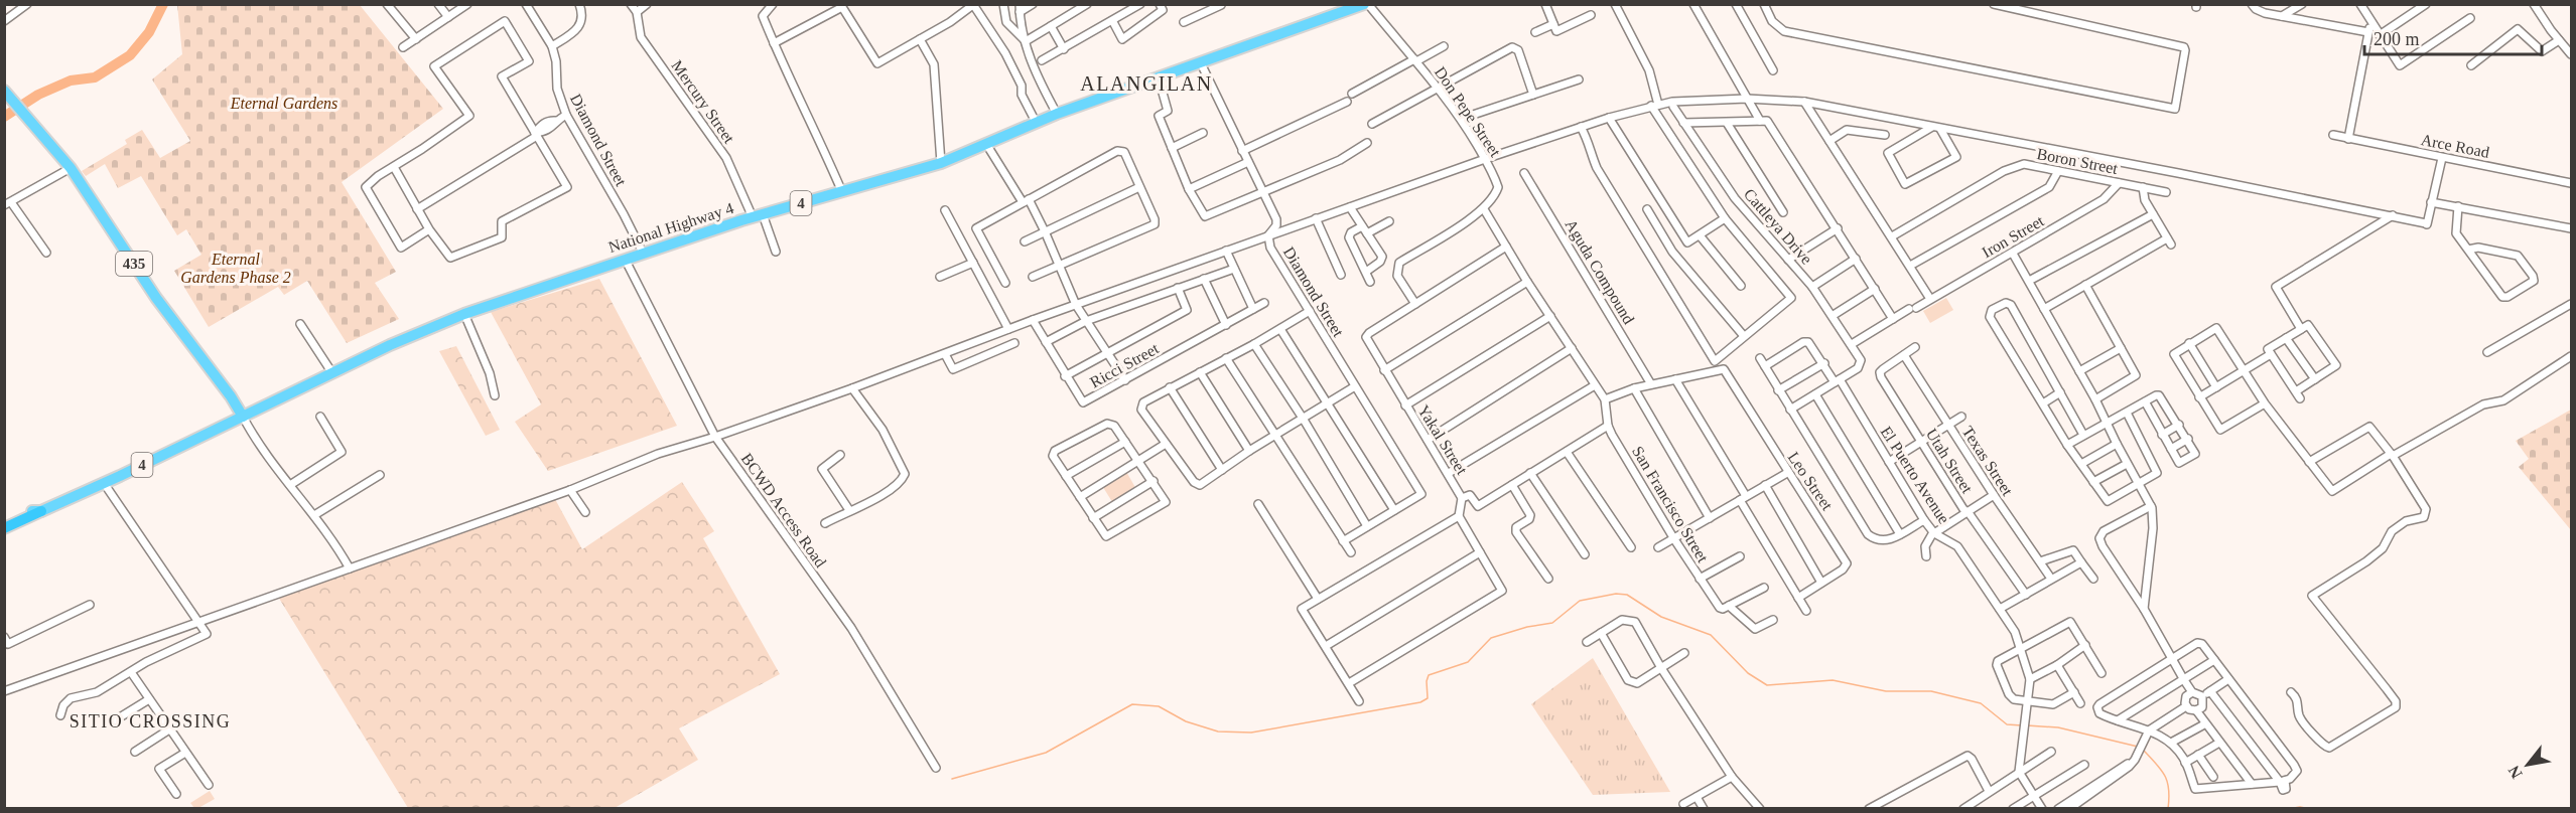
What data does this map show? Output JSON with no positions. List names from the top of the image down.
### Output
{
  "streets": {
    "main road": ["4", "National Highway 4", "435"],
    "street": [
      "Mercury Street",
      "Don Pepe Street",
      "Diamond Street",
      "Arce Road",
      "Boron Street",
      "Cattleya Drive",
      "Iron Street",
      "Aguda Compound",
      "Ricci Street",
      "Yakal Street",
      "Utah Street",
      "Texas Street",
      "El Puerto Avenue",
      "Leo Street",
      "San Francisco Street",
      "BCWD Access Road"
    ]
  },
  "crossings": [
    ["Mercury Street", "National Highway 4"],
    ["Don Pepe Street", "National Highway 4"],
    ["Diamond Street", "National Highway 4"],
    ["Boron Street", "Iron Street"],
    ["Cattleya Drive", "Iron Street"],
    ["Cattleya Drive", "El Puerto Avenue"],
    ["National Highway 4", "435"],
    ["National Highway 4", "BCWD Access Road"],
    ["Utah Street", "Texas Street"]
  ],
  "districts": ["ALANGILAN", "SITIO CROSSING"],
  "parks": ["Eternal Gardens", "Eternal Gardens Phase 2"],
  "scale_bar": "200 m",
  "north": "bottom left"
}
